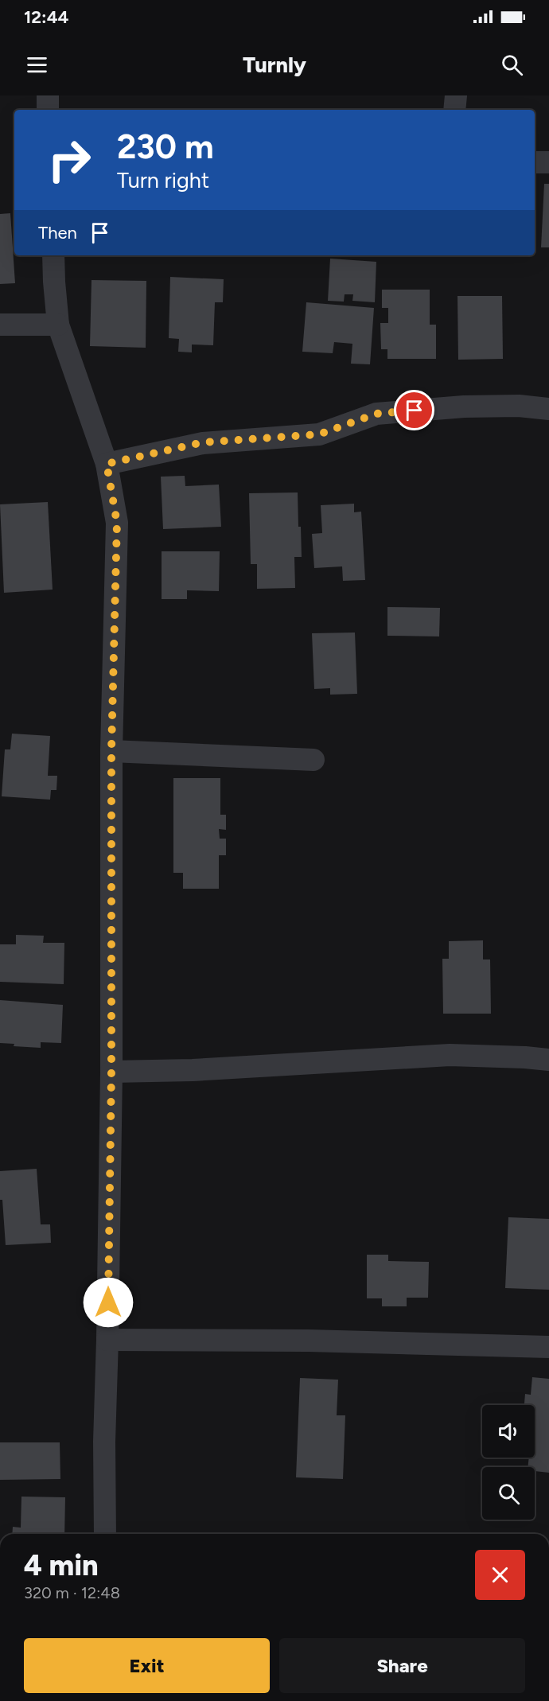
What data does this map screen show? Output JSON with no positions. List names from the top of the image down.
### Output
{
  "page": {
    "status": "12:44",
    "header": "Turnly",
    "turn": ["230 m", "Turn right"],
    "then": "Then",
    "heading": ["4 min", "320 m · 12:48"],
    "buttons": ["Exit", "Share"]
  }
}
